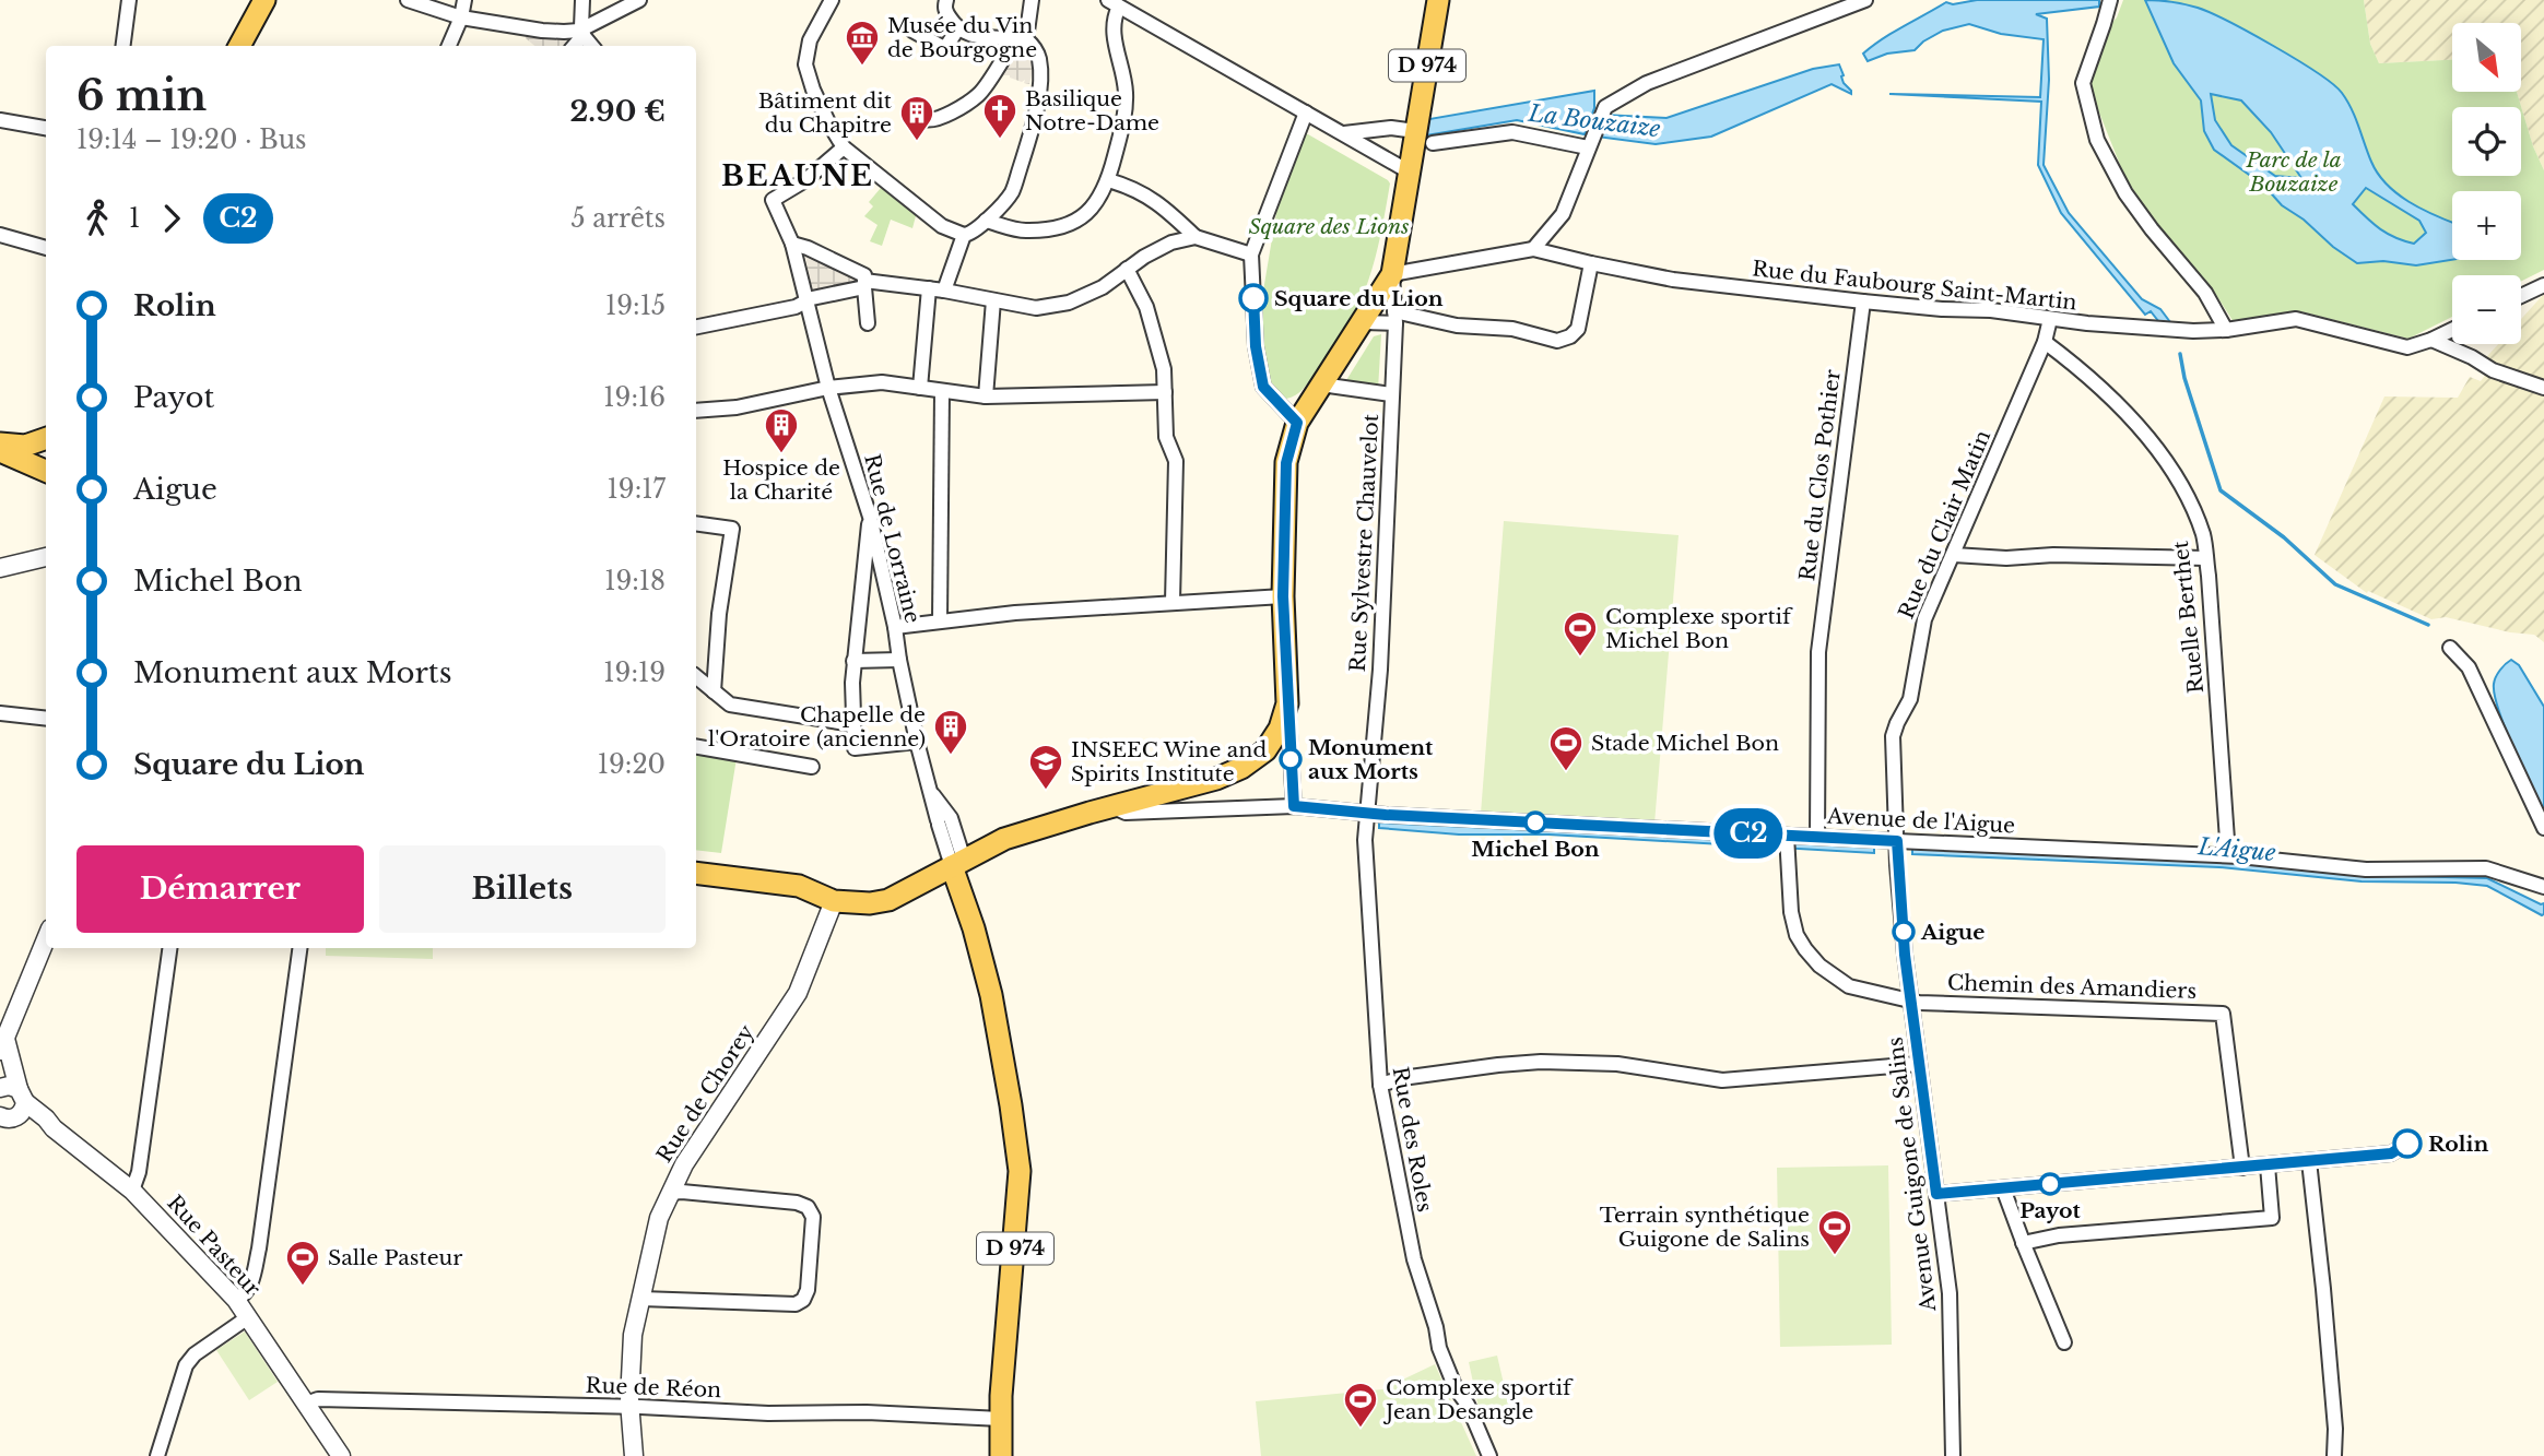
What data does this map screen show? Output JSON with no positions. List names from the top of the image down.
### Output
{
  "streets": {
    "main road": ["D 974"],
    "street": [
      "Rue du Faubourg Saint-Martin",
      "Rue du Clos Pothier",
      "Rue du Clair Matin",
      "Rue de Lorraine",
      "Rue Sylvestre Chauvelot",
      "Ruelle Berthet",
      "Avenue de l'Aigue",
      "Chemin des Amandiers",
      "Rue de Chorey",
      "Rue des Roles",
      "Avenue Guigone de Salins",
      "Rue Pasteur",
      "Rue de Réon"
    ]
  },
  "crossings": [
    ["D 974", "Rue du Faubourg Saint-Martin"],
    ["D 974", "Rue de Lorraine"],
    ["D 974", "Rue Sylvestre Chauvelot"],
    ["D 974", "Avenue de l'Aigue"],
    ["D 974", "Rue de Réon"],
    ["Rue du Faubourg Saint-Martin", "Rue du Clos Pothier"],
    ["Rue du Faubourg Saint-Martin", "Rue du Clair Matin"],
    ["Rue du Faubourg Saint-Martin", "Rue Sylvestre Chauvelot"],
    ["Rue du Clos Pothier", "Avenue de l'Aigue"],
    ["Rue du Clair Matin", "Ruelle Berthet"],
    ["Rue du Clair Matin", "Avenue de l'Aigue"],
    ["Rue du Clair Matin", "Avenue Guigone de Salins"],
    ["Rue Sylvestre Chauvelot", "Avenue de l'Aigue"],
    ["Rue Sylvestre Chauvelot", "Rue des Roles"],
    ["Ruelle Berthet", "Avenue de l'Aigue"],
    ["Avenue de l'Aigue", "Chemin des Amandiers"],
    ["Avenue de l'Aigue", "Rue des Roles"],
    ["Avenue de l'Aigue", "Avenue Guigone de Salins"],
    ["Chemin des Amandiers", "Avenue Guigone de Salins"],
    ["Rue de Chorey", "Rue de Réon"],
    ["Rue Pasteur", "Rue de Réon"]
  ],
  "districts": ["BEAUNE"],
  "water": ["La Bouzaize", "L'Aigue"],
  "parks": ["Parc de la Bouzaize", "Square des Lions"],
  "places": {
    "museum": ["Musée du Vin de Bourgogne"],
    "church": ["Basilique Notre-Dame"],
    "building": ["Bâtiment dit du Chapitre", "Hospice de la Charité", "Chapelle de l'Oratoire (ancienne)"],
    "other": [
      "Square du Lion",
      "Monument aux Morts",
      "Michel Bon",
      "Aigue",
      "Rolin",
      "Payot"
    ],
    "sports": [
      "Complexe sportif Michel Bon",
      "Stade Michel Bon",
      "Terrain synthétique Guigone de Salins",
      "Salle Pasteur",
      "Complexe sportif Jean Desangle"
    ],
    "school or university": ["INSEEC Wine and Spirits Institute"]
  },
  "lines": ["bus line C2"],
  "north": "bottom right",
  "page": {
    "on_map": "C2",
    "map_buttons": ["+", "−"],
    "heading": ["6 min", "19:14 – 19:20 · Bus", "2.90 €"],
    "legs": ["1", "C2", "5 arrêts"],
    "list": [
      {
        "name": "Rolin",
        "value": "19:15"
      },
      {
        "name": "Payot",
        "value": "19:16"
      },
      {
        "name": "Aigue",
        "value": "19:17"
      },
      {
        "name": "Michel Bon",
        "value": "19:18"
      },
      {
        "name": "Monument aux Morts",
        "value": "19:19"
      },
      {
        "name": "Square du Lion",
        "value": "19:20"
      }
    ],
    "buttons": ["Démarrer", "Billets"]
  }
}
